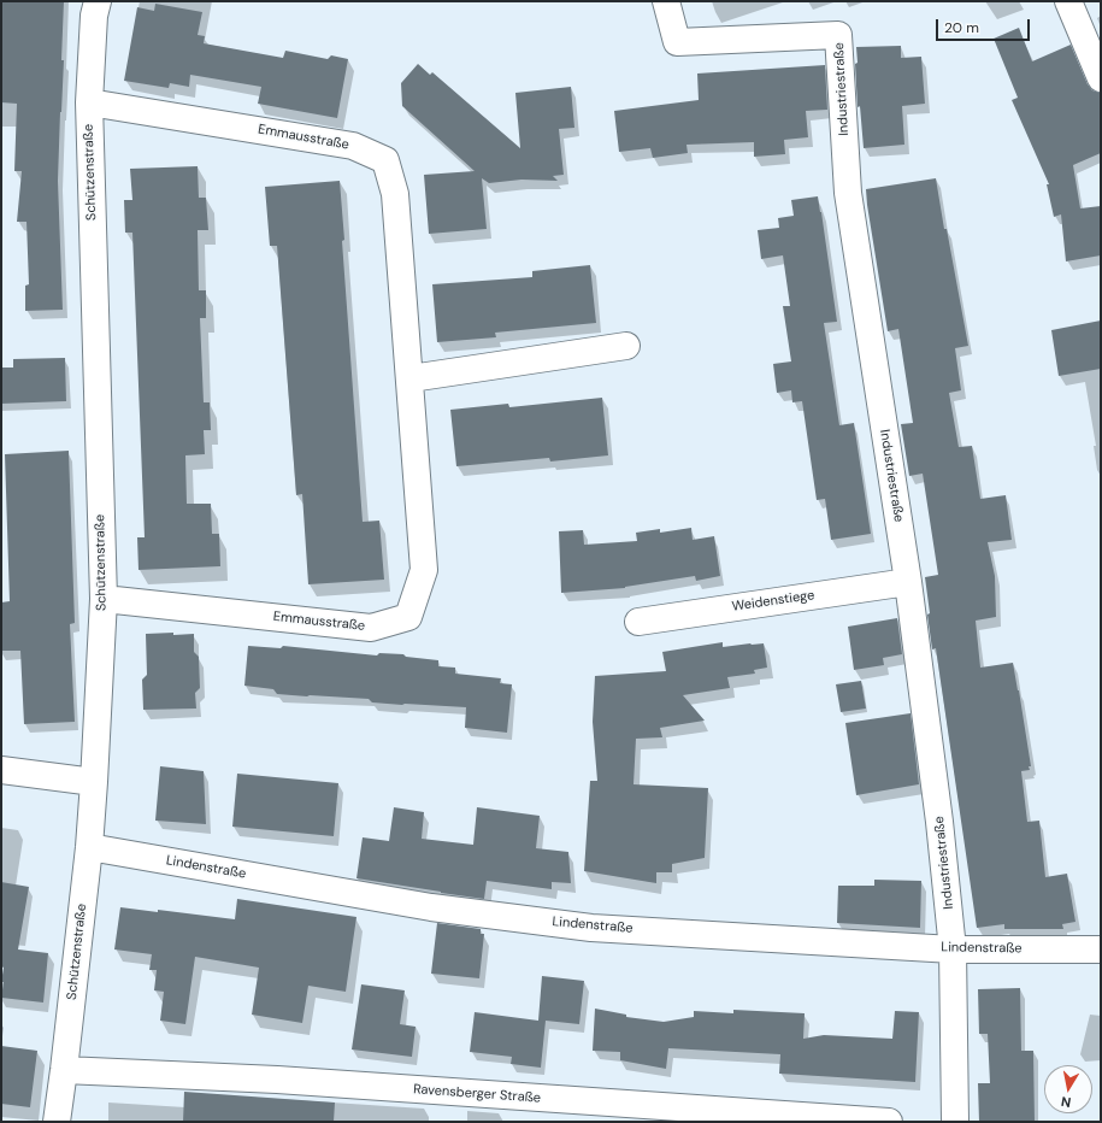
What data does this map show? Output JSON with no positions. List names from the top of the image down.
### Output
{
  "streets": {
    "street": [
      "Industriestraße",
      "Emmausstraße",
      "Schützenstraße",
      "Weidenstiege",
      "Lindenstraße",
      "Ravensberger Straße"
    ]
  },
  "crossings": [
    ["Industriestraße", "Weidenstiege"],
    ["Industriestraße", "Lindenstraße"],
    ["Emmausstraße", "Schützenstraße"],
    ["Schützenstraße", "Lindenstraße"],
    ["Schützenstraße", "Ravensberger Straße"]
  ],
  "scale_bar": "20 m",
  "north": "bottom"
}
